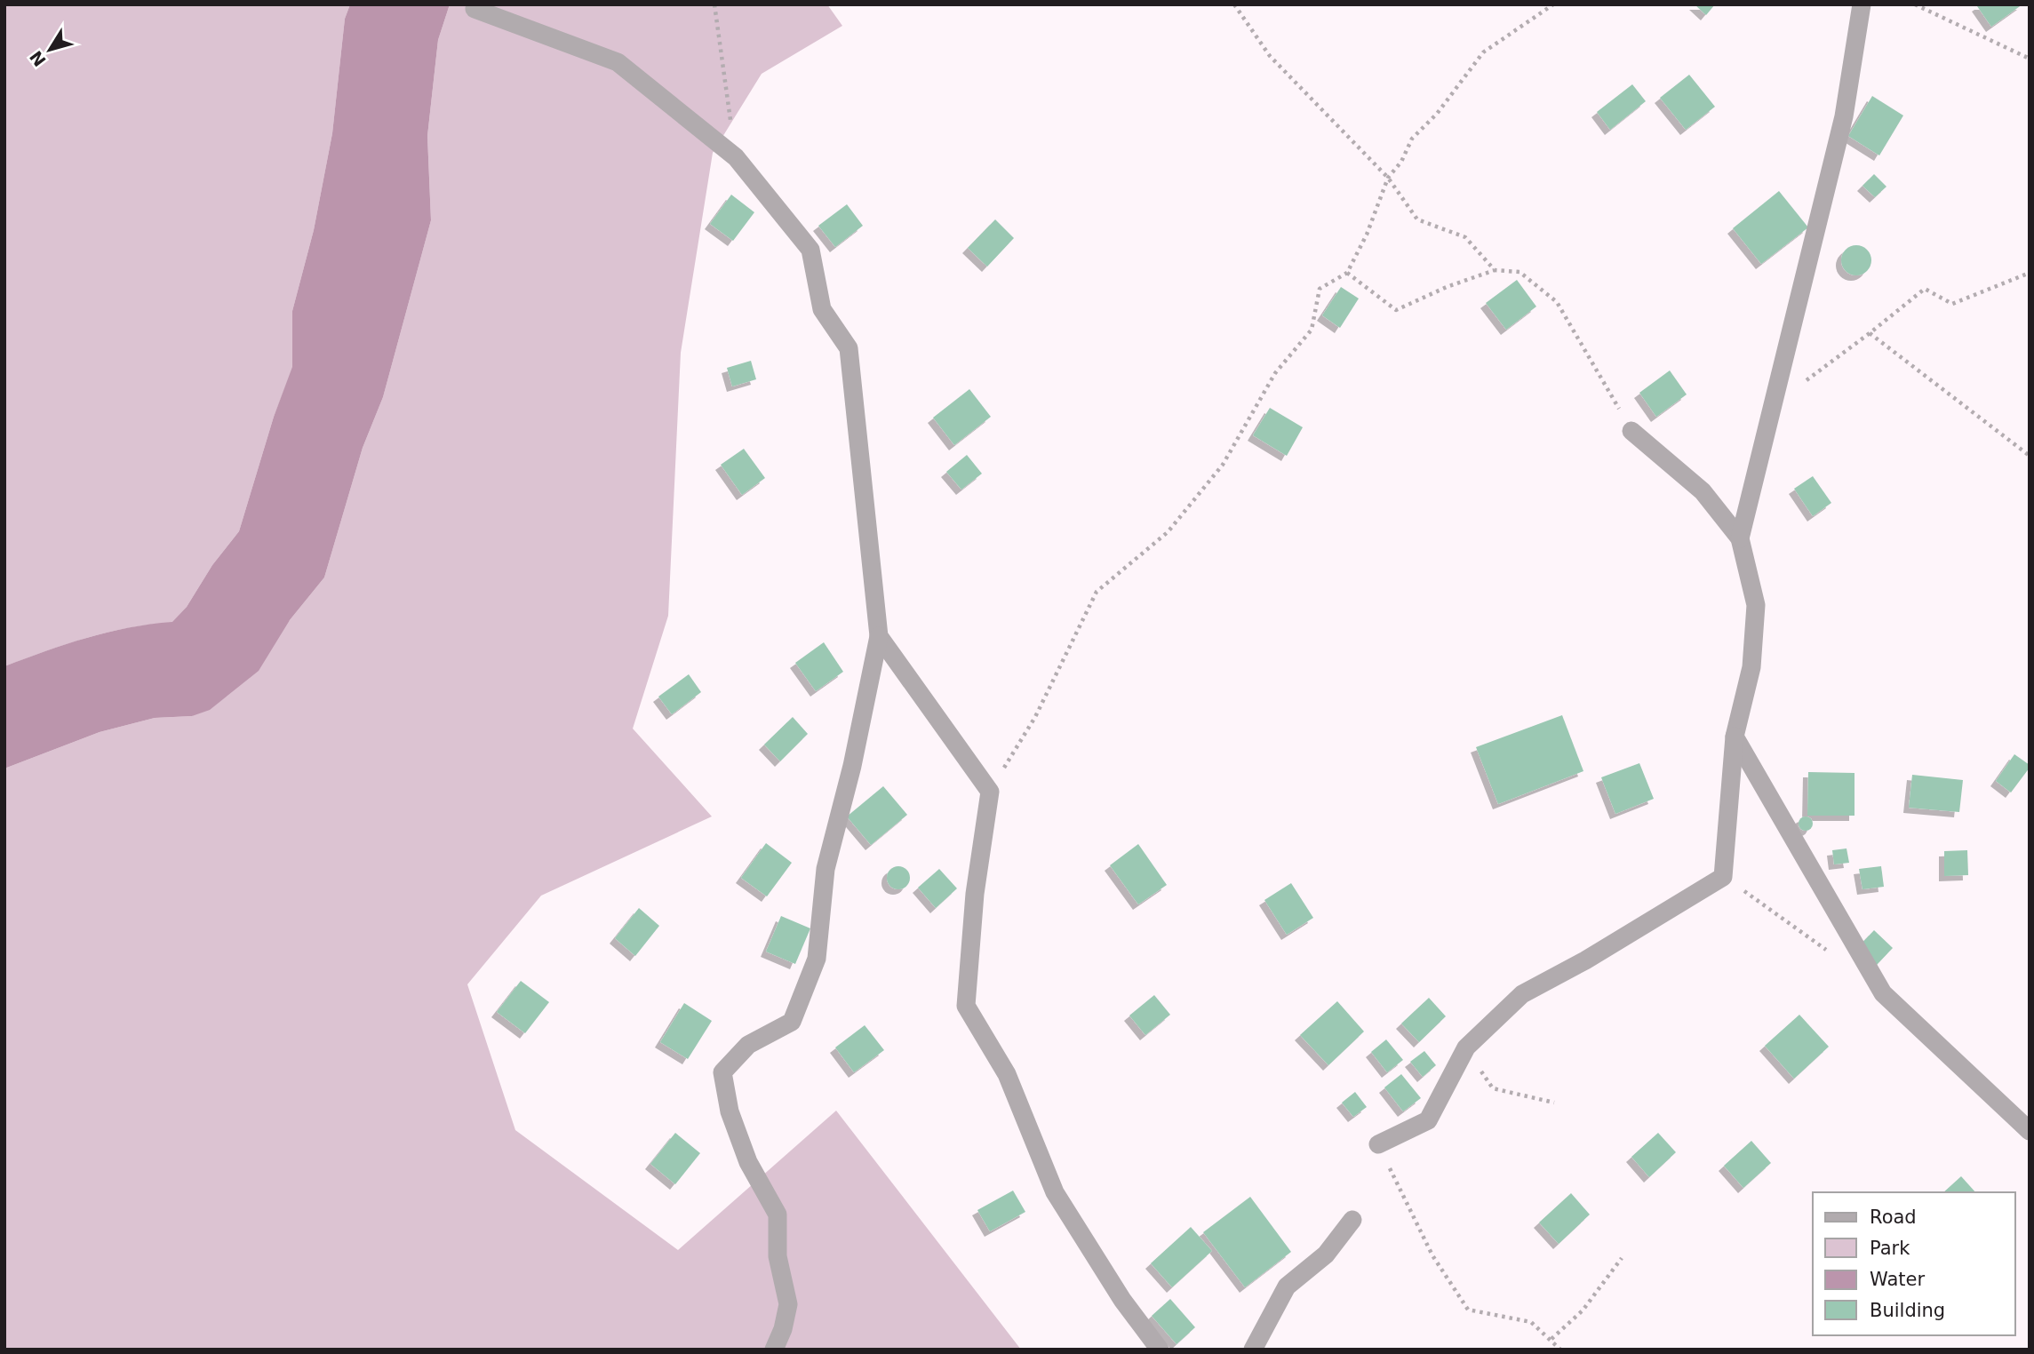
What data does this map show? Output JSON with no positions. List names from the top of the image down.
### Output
{
  "legend": [
    "Road",
    "Park",
    "Water",
    "Building"
  ],
  "north": "bottom left"
}
